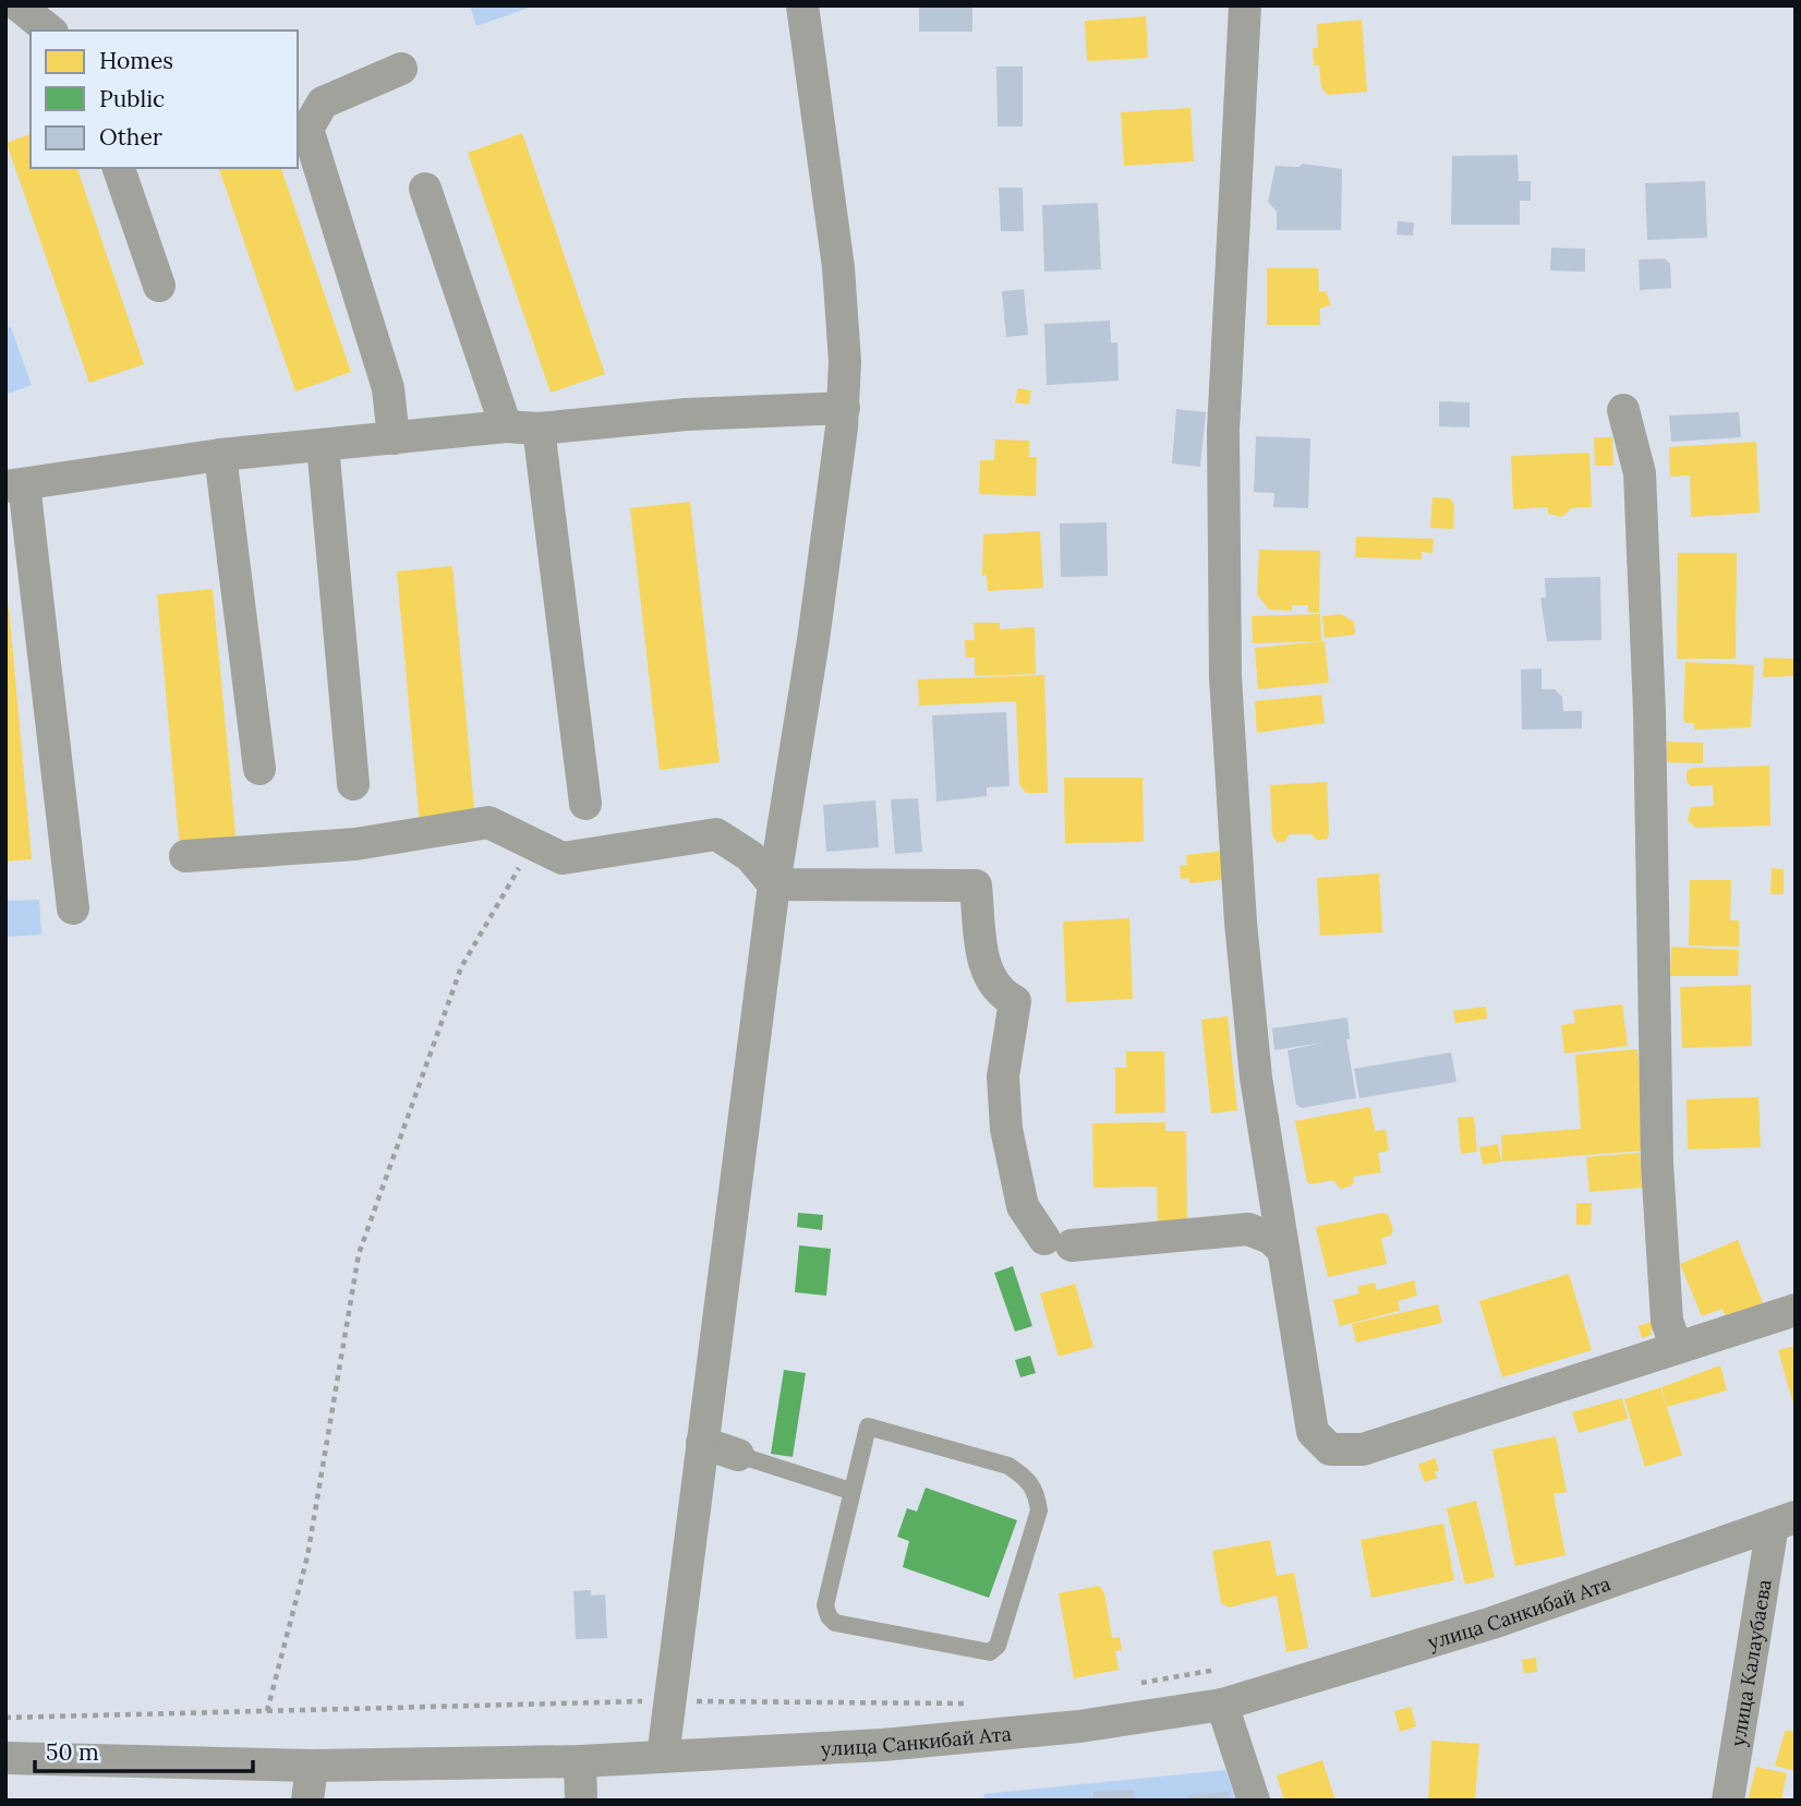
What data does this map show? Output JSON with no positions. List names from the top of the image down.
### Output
{
  "streets": {
    "street": ["улица Санкибай Ата", "улица Калаубаева"]
  },
  "crossings": [
    ["улица Санкибай Ата", "улица Калаубаева"]
  ],
  "legend": ["Homes", "Public", "Other"],
  "scale_bar": "50 m"
}
